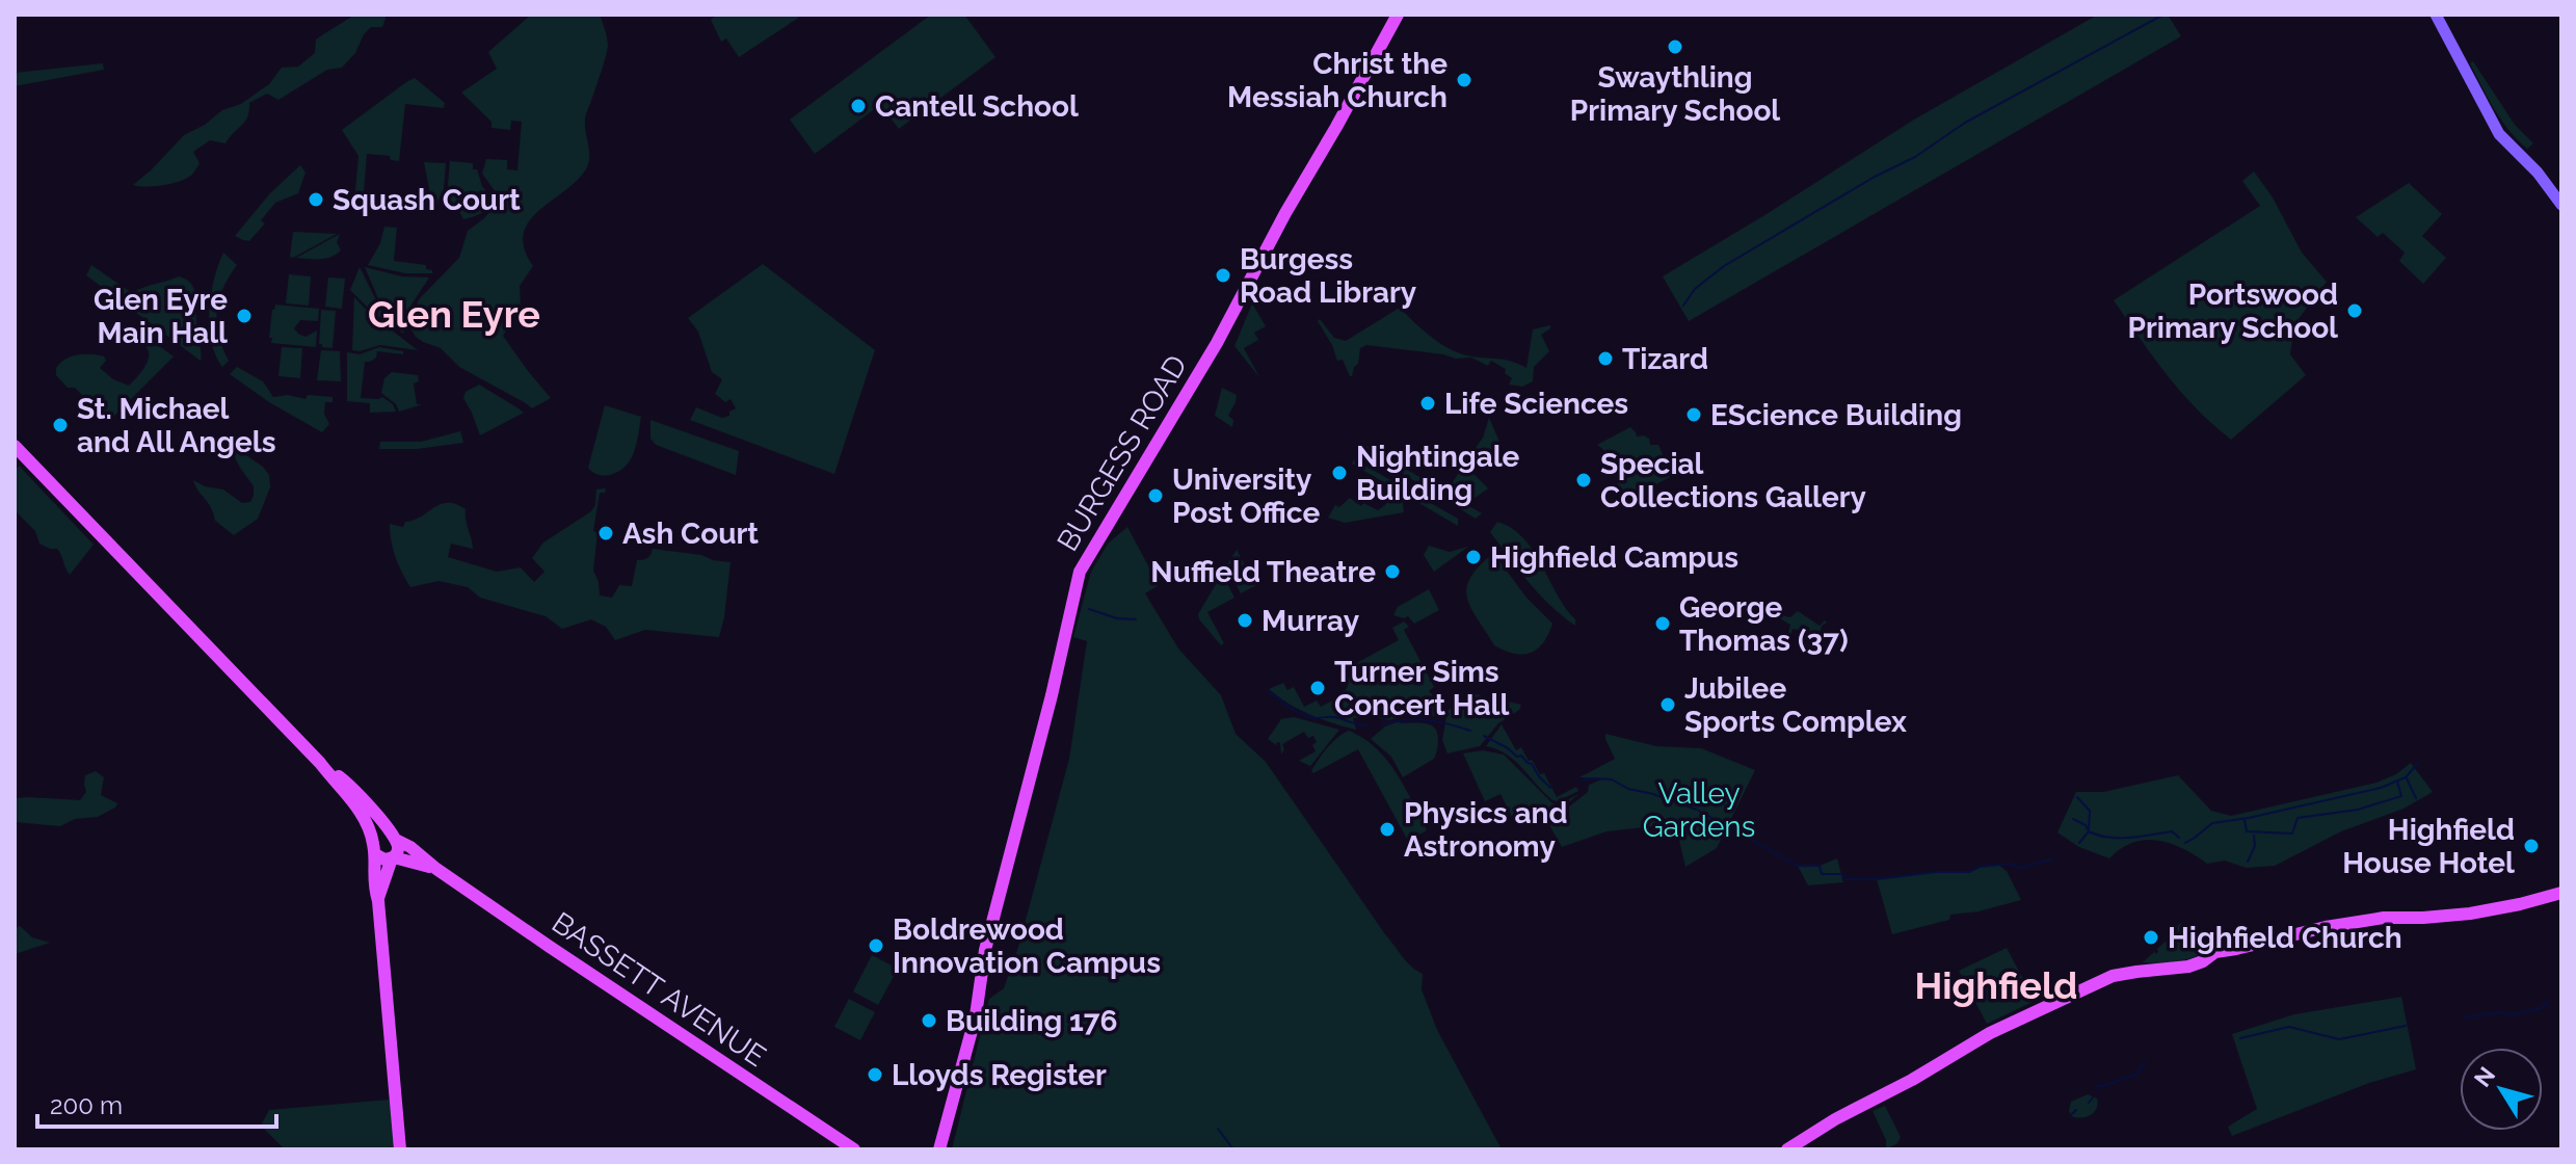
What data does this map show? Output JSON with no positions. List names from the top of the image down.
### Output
{
  "streets": {
    "main road": ["BURGESS ROAD", "BASSETT AVENUE"]
  },
  "districts": ["Glen Eyre", "Highfield"],
  "parks": ["Valley Gardens"],
  "places": [
    "Swaythling Primary School",
    "Christ the Messiah Church",
    "Cantell School",
    "Squash Court",
    "Burgess Road Library",
    "Portswood Primary School",
    "Glen Eyre Main Hall",
    "Tizard",
    "Life Sciences",
    "EScience Building",
    "St. Michael and All Angels",
    "Nightingale Building",
    "Special Collections Gallery",
    "University Post Office",
    "Ash Court",
    "Highfield Campus",
    "Nuffield Theatre",
    "Murray",
    "George Thomas (37)",
    "Turner Sims Concert Hall",
    "Jubilee Sports Complex",
    "Physics and Astronomy",
    "Highfield House Hotel",
    "Highfield Church",
    "Boldrewood Innovation Campus",
    "Building 176",
    "Lloyds Register"
  ],
  "scale_bar": "200 m",
  "north": "top left"
}
